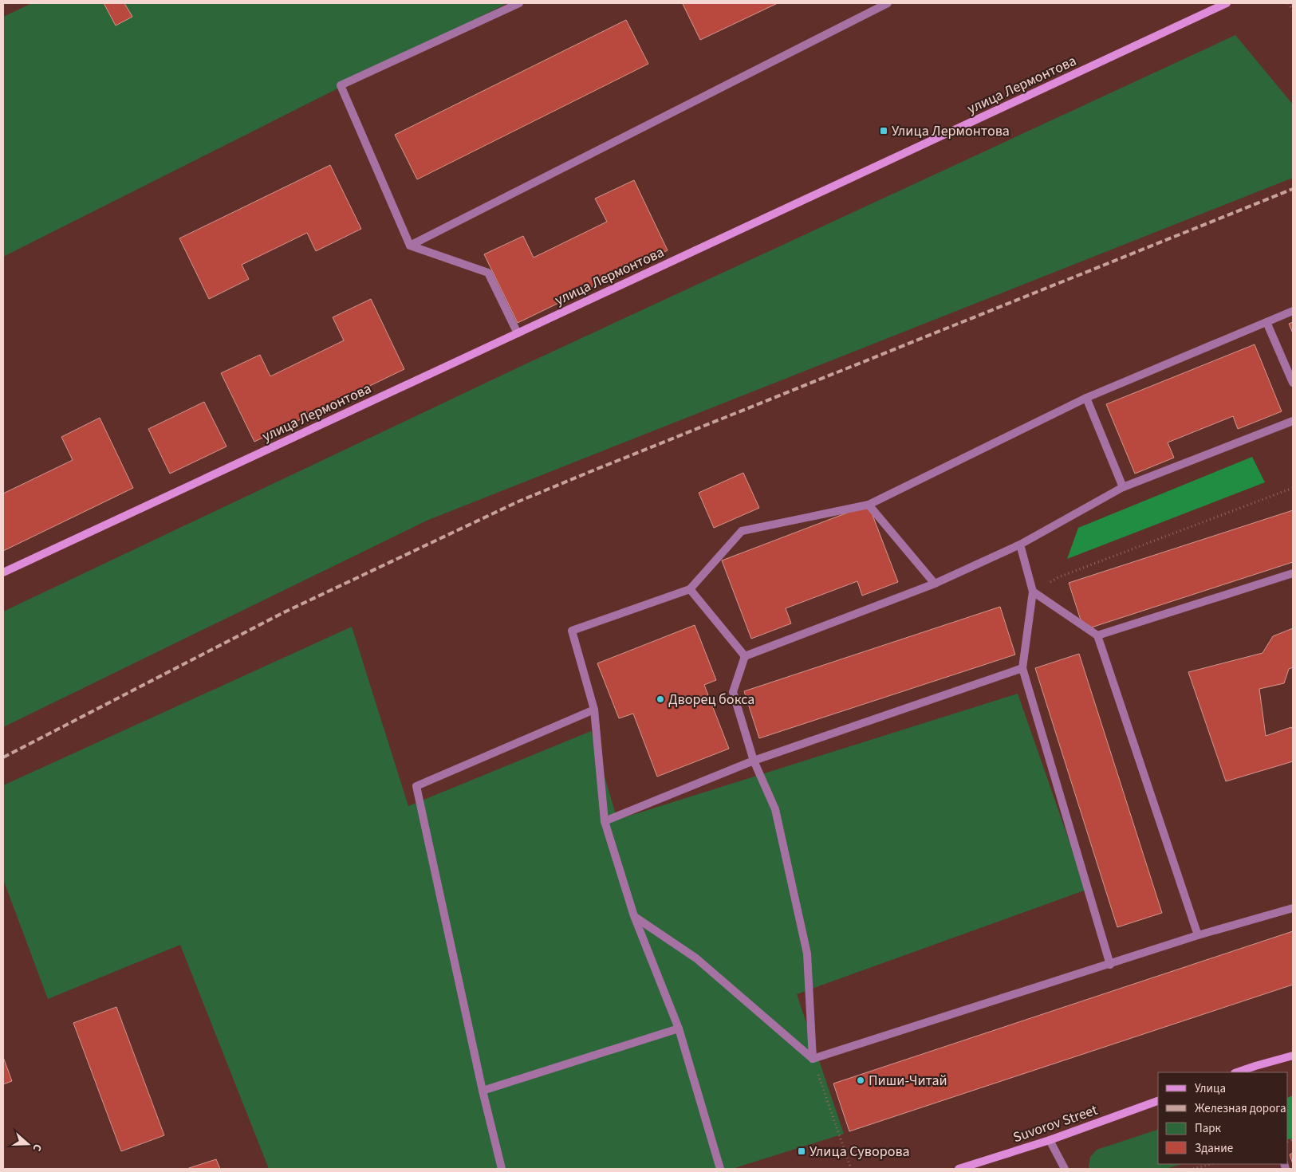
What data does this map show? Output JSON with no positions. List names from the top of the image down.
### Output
{
  "streets": {
    "main road": ["улица Лермонтова", "Suvorov Street"]
  },
  "places": {
    "transit": ["Улица Лермонтова", "Улица Суворова"],
    "other": ["Дворец бокса", "Пиши-Читай"]
  },
  "legend": [
    "Улица",
    "Железная дорога",
    "Парк",
    "Здание"
  ],
  "north": "right"
}
